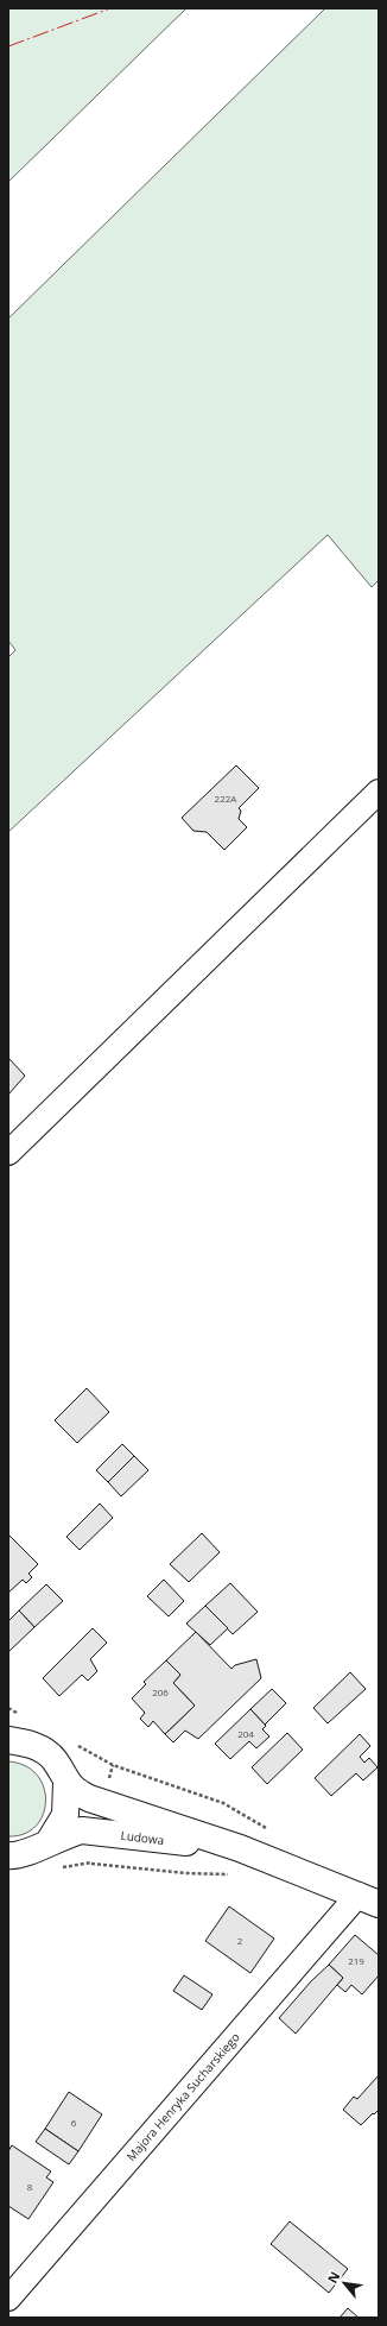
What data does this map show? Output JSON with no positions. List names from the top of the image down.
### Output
{
  "streets": {
    "main road": ["Ludowa"],
    "street": ["Majora Henryka Sucharskiego"]
  },
  "crossings": [
    ["Ludowa", "Majora Henryka Sucharskiego"]
  ],
  "house_numbers": [
    "222A",
    "206",
    "204",
    "2",
    "219",
    "6",
    "8"
  ],
  "north": "top left"
}
